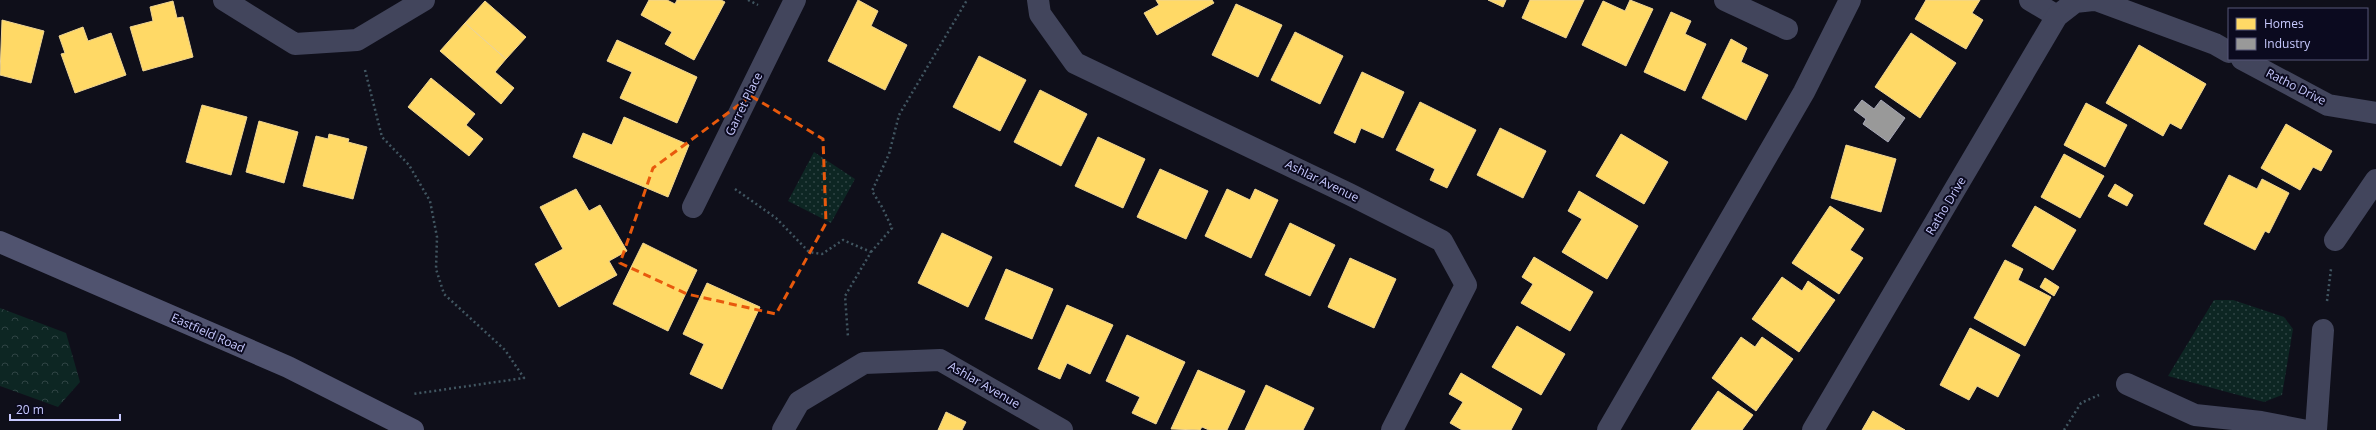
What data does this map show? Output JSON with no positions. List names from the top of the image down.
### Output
{
  "streets": {
    "street": [
      "Ratho Drive",
      "Garret Place",
      "Ashlar Avenue",
      "Eastfield Road"
    ]
  },
  "legend": ["Homes", "Industry"],
  "scale_bar": "20 m"
}
